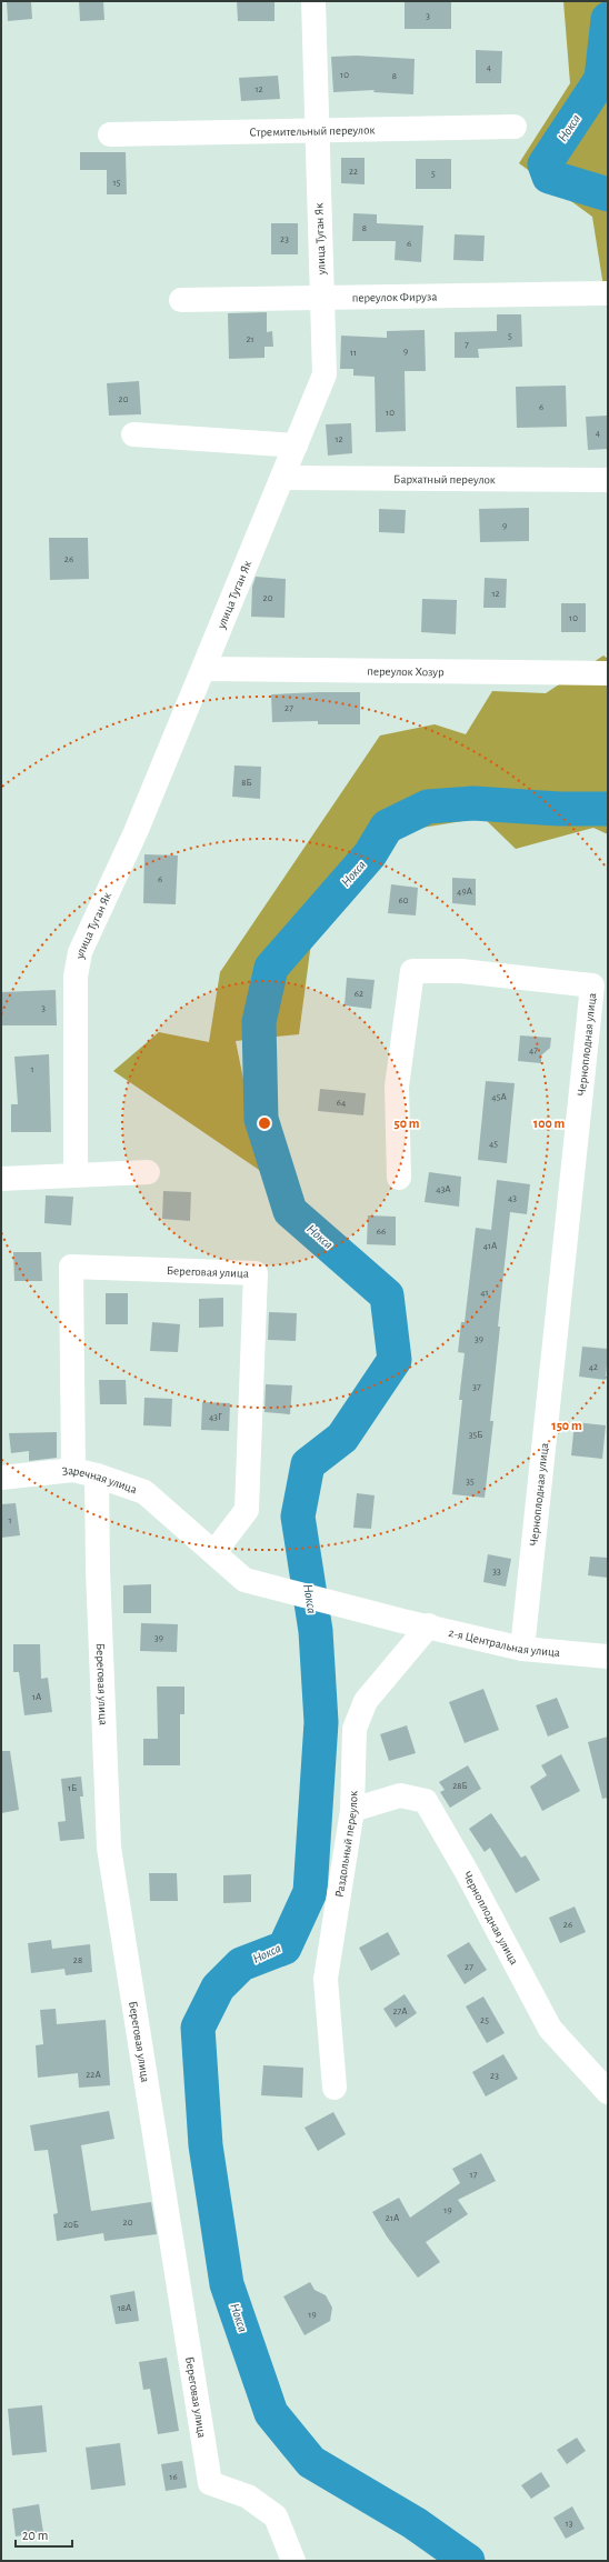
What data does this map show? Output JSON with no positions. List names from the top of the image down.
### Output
{
  "streets": {
    "street": [
      "Стремительный переулок",
      "улица Туган Як",
      "переулок Фируза",
      "Бархатный переулок",
      "переулок Хозур",
      "Черноплодная улица",
      "Береговая улица",
      "Заречная улица",
      "2-я Центральная улица",
      "Раздольный переулок"
    ]
  },
  "crossings": [
    ["Стремительный переулок", "улица Туган Як"],
    ["улица Туган Як", "переулок Фируза"],
    ["улица Туган Як", "Бархатный переулок"],
    ["улица Туган Як", "переулок Хозур"],
    ["Черноплодная улица", "2-я Центральная улица"],
    ["Черноплодная улица", "Раздольный переулок"],
    ["Береговая улица", "Заречная улица"],
    ["Заречная улица", "2-я Центральная улица"],
    ["2-я Центральная улица", "Раздольный переулок"]
  ],
  "water": ["Нокса"],
  "house_numbers": [
    "3",
    "4",
    "10",
    "8",
    "12",
    "22",
    "5",
    "15",
    "8",
    "23",
    "6",
    "5",
    "21",
    "7",
    "9",
    "11",
    "20",
    "6",
    "10",
    "4",
    "12",
    "9",
    "26",
    "12",
    "20",
    "10",
    "27",
    "8Б",
    "6",
    "49A",
    "60",
    "62",
    "3",
    "47",
    "1",
    "45А",
    "64",
    "45",
    "43А",
    "43",
    "66",
    "41А",
    "41",
    "39",
    "42",
    "37",
    "43Г",
    "35Б",
    "35",
    "1",
    "33",
    "39",
    "1А",
    "28Б",
    "1Б",
    "26",
    "28",
    "27",
    "27А",
    "25",
    "22А",
    "23",
    "17",
    "19",
    "21А",
    "20",
    "20Б",
    "18А",
    "19",
    "16",
    "13"
  ],
  "scale_bar": "20 m",
  "rings": ["50 m", "100 m", "150 m"]
}
